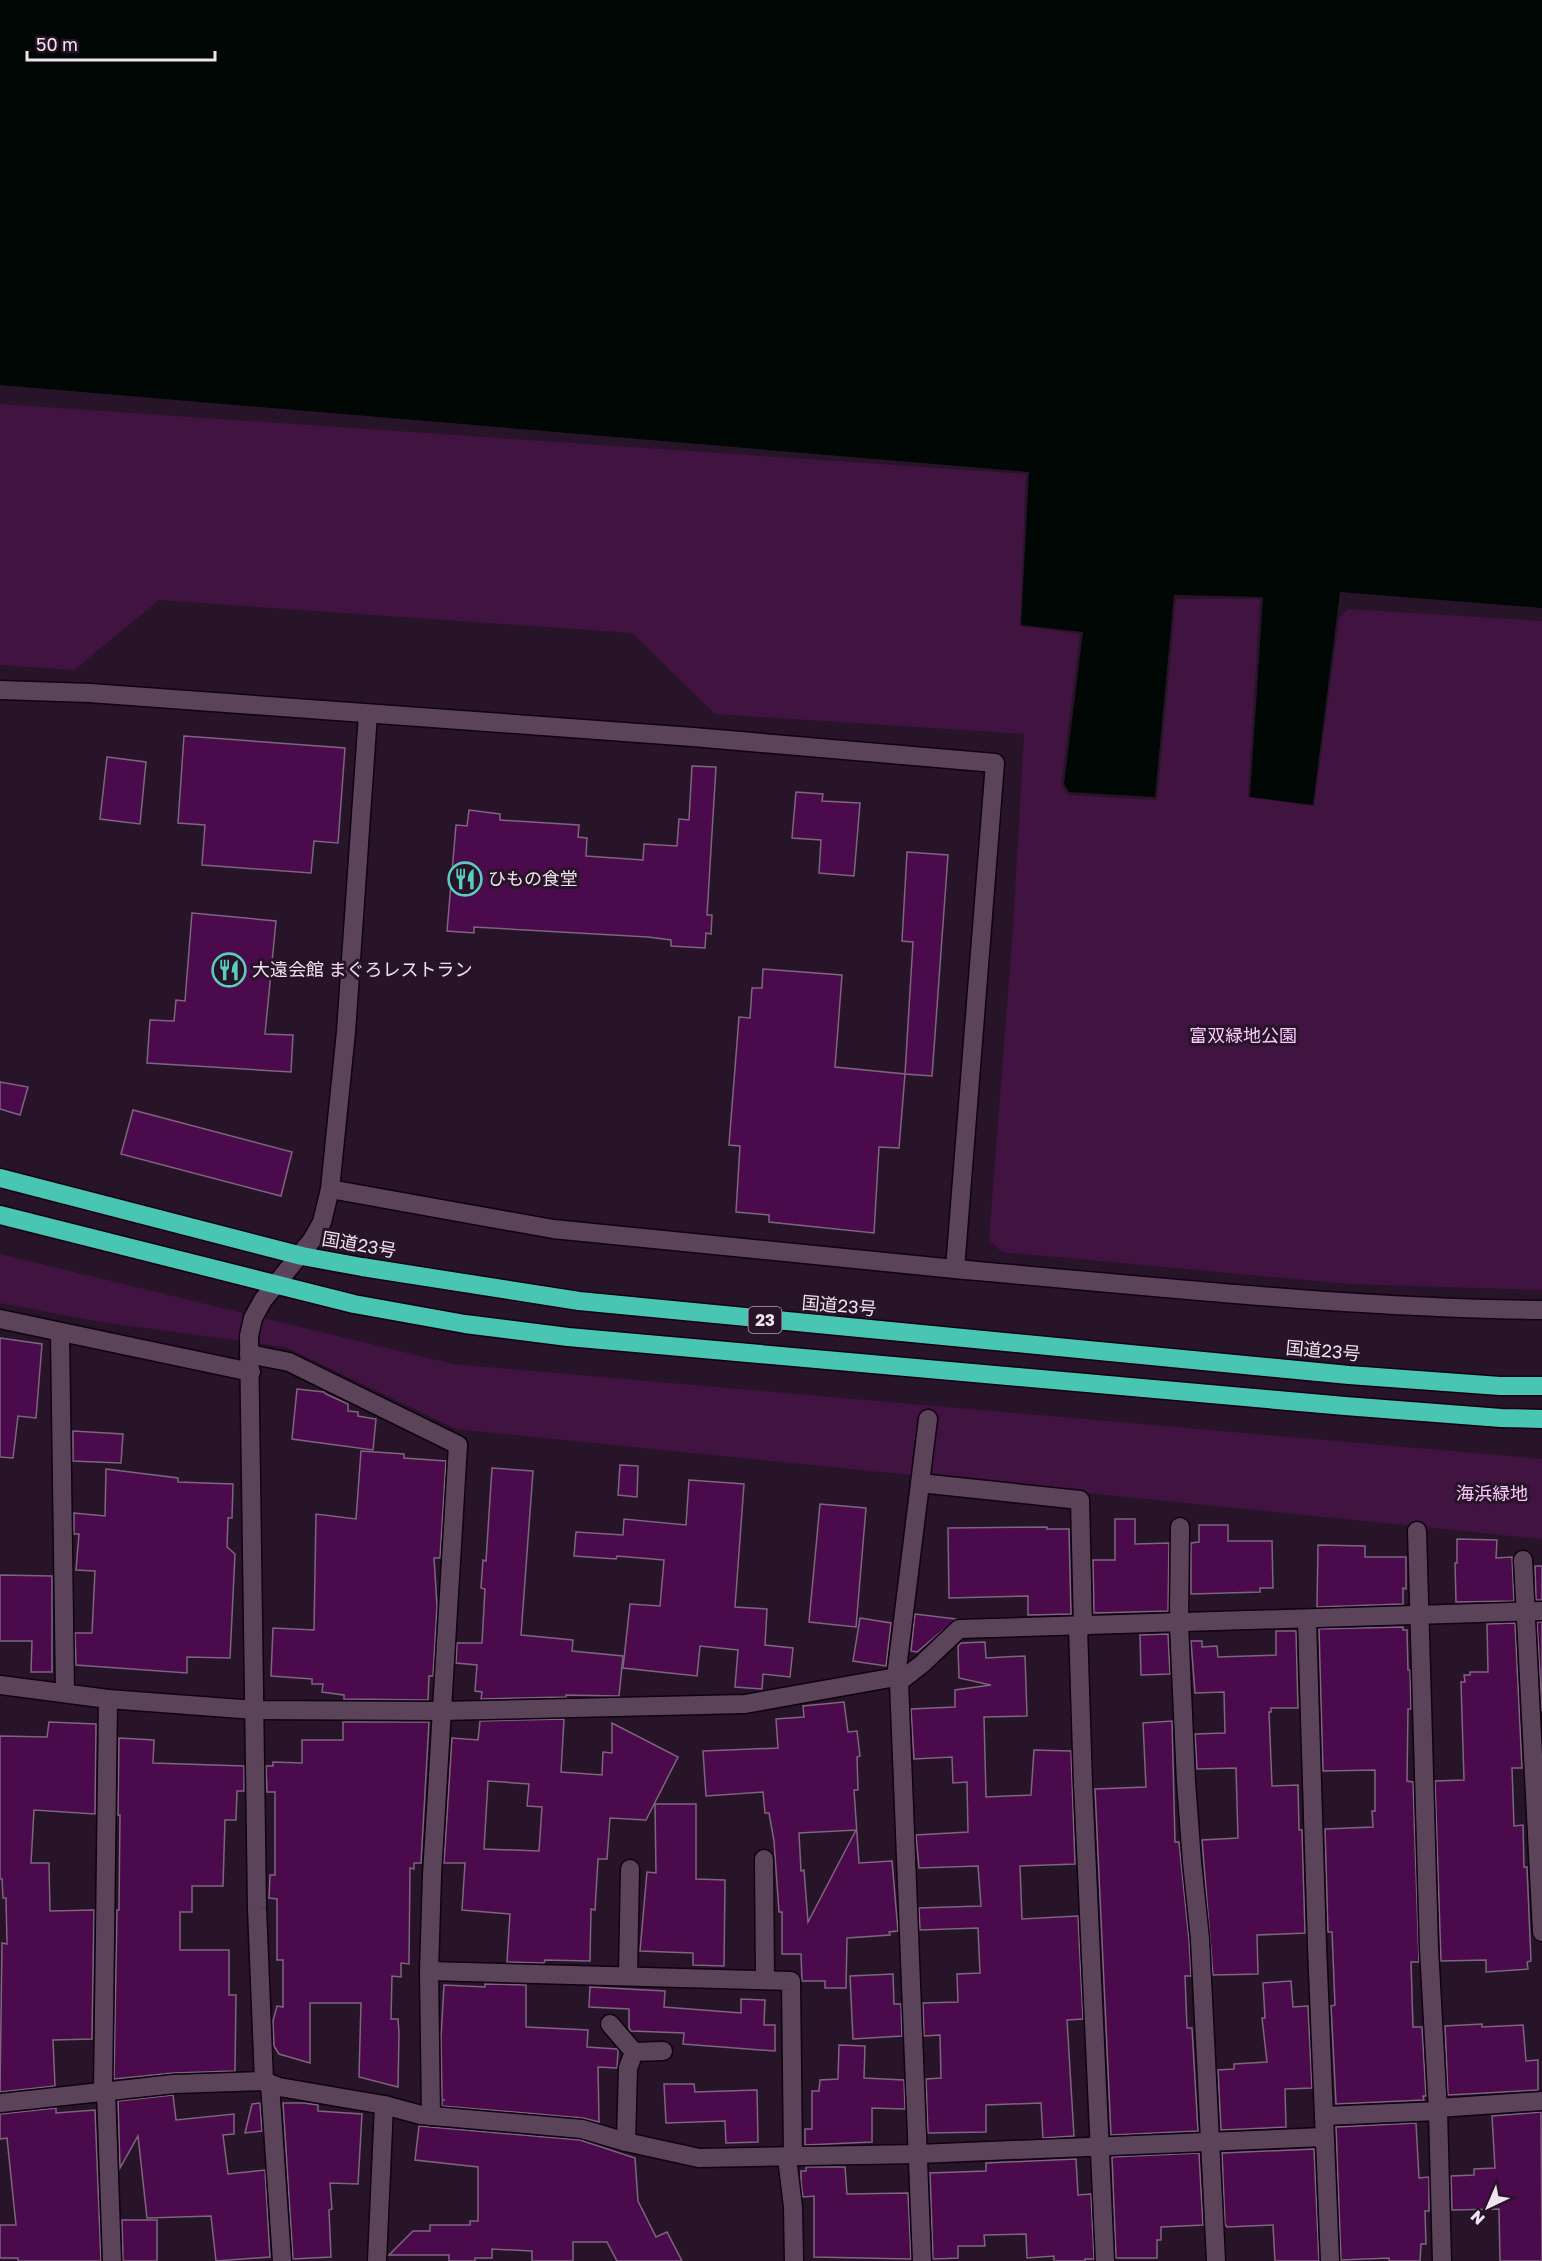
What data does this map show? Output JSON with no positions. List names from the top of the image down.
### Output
{
  "streets": {
    "highway": ["国道23号", "23"]
  },
  "parks": ["富双緑地公園", "海浜緑地"],
  "places": {
    "restaurant": ["ひもの食堂", "大遠会館 まぐろレストラン"]
  },
  "scale_bar": "50 m",
  "north": "bottom left"
}
